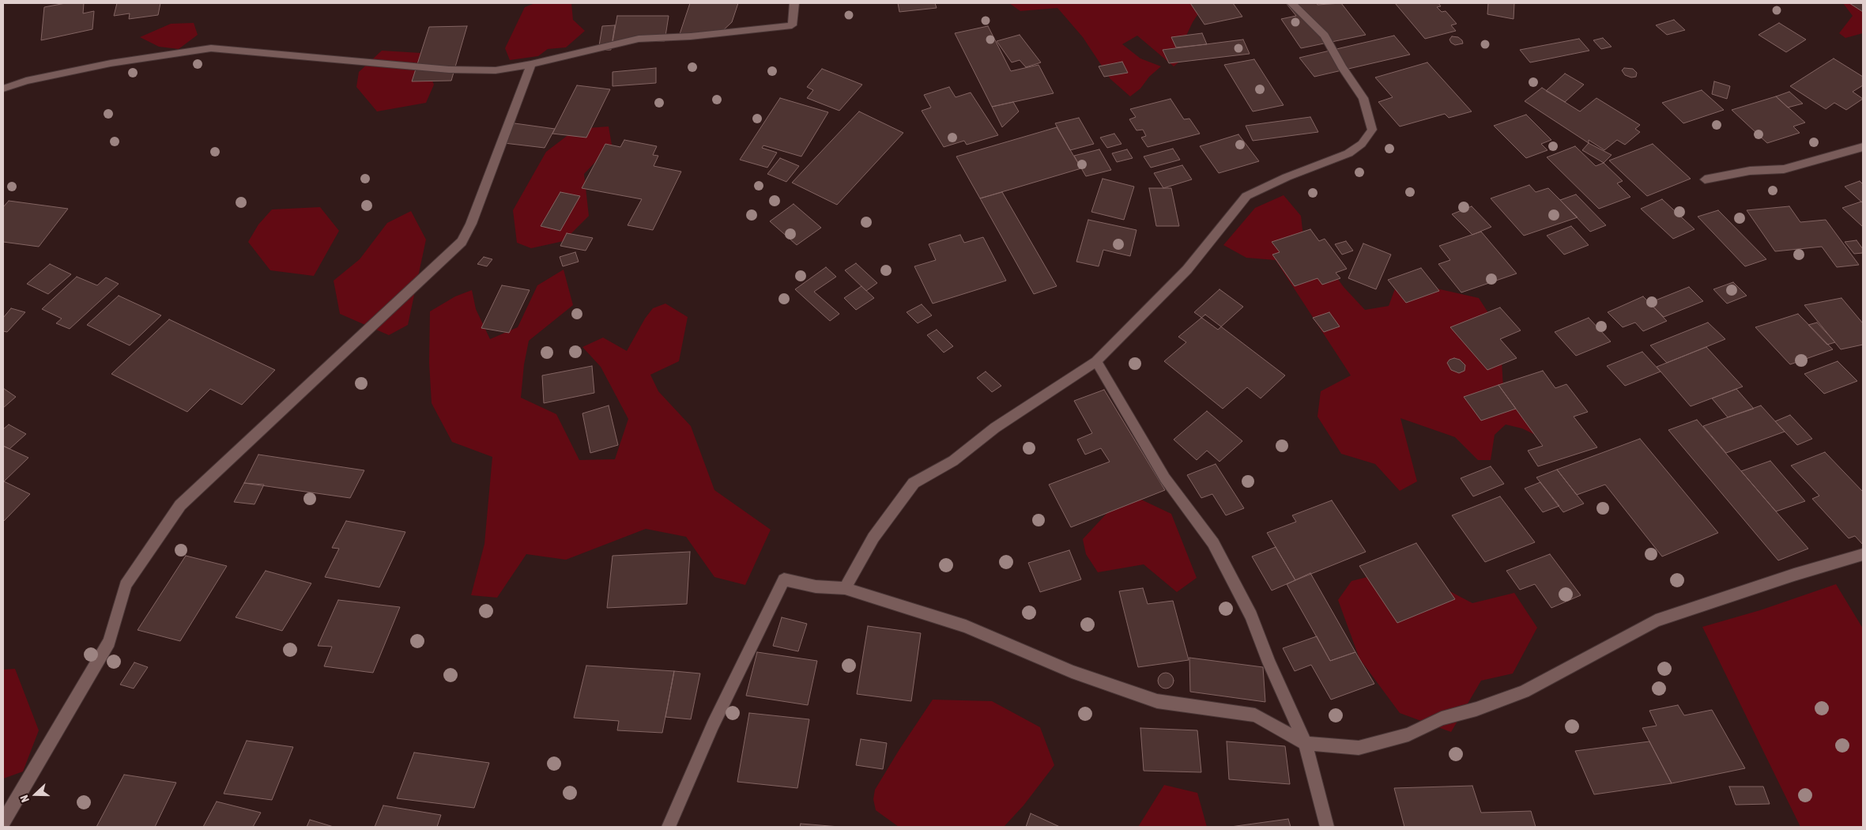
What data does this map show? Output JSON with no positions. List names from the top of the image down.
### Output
{
  "north": "left"
}
